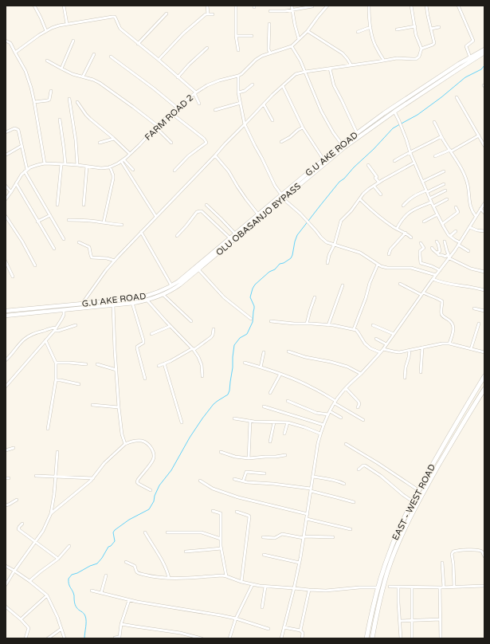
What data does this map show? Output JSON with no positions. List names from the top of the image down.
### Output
{
  "streets": {
    "main road": ["G.U AKE ROAD", "OLU OBASANJO BYPASS", "EAST - WEST ROAD"],
    "street": ["FARM ROAD 2"]
  }
}
